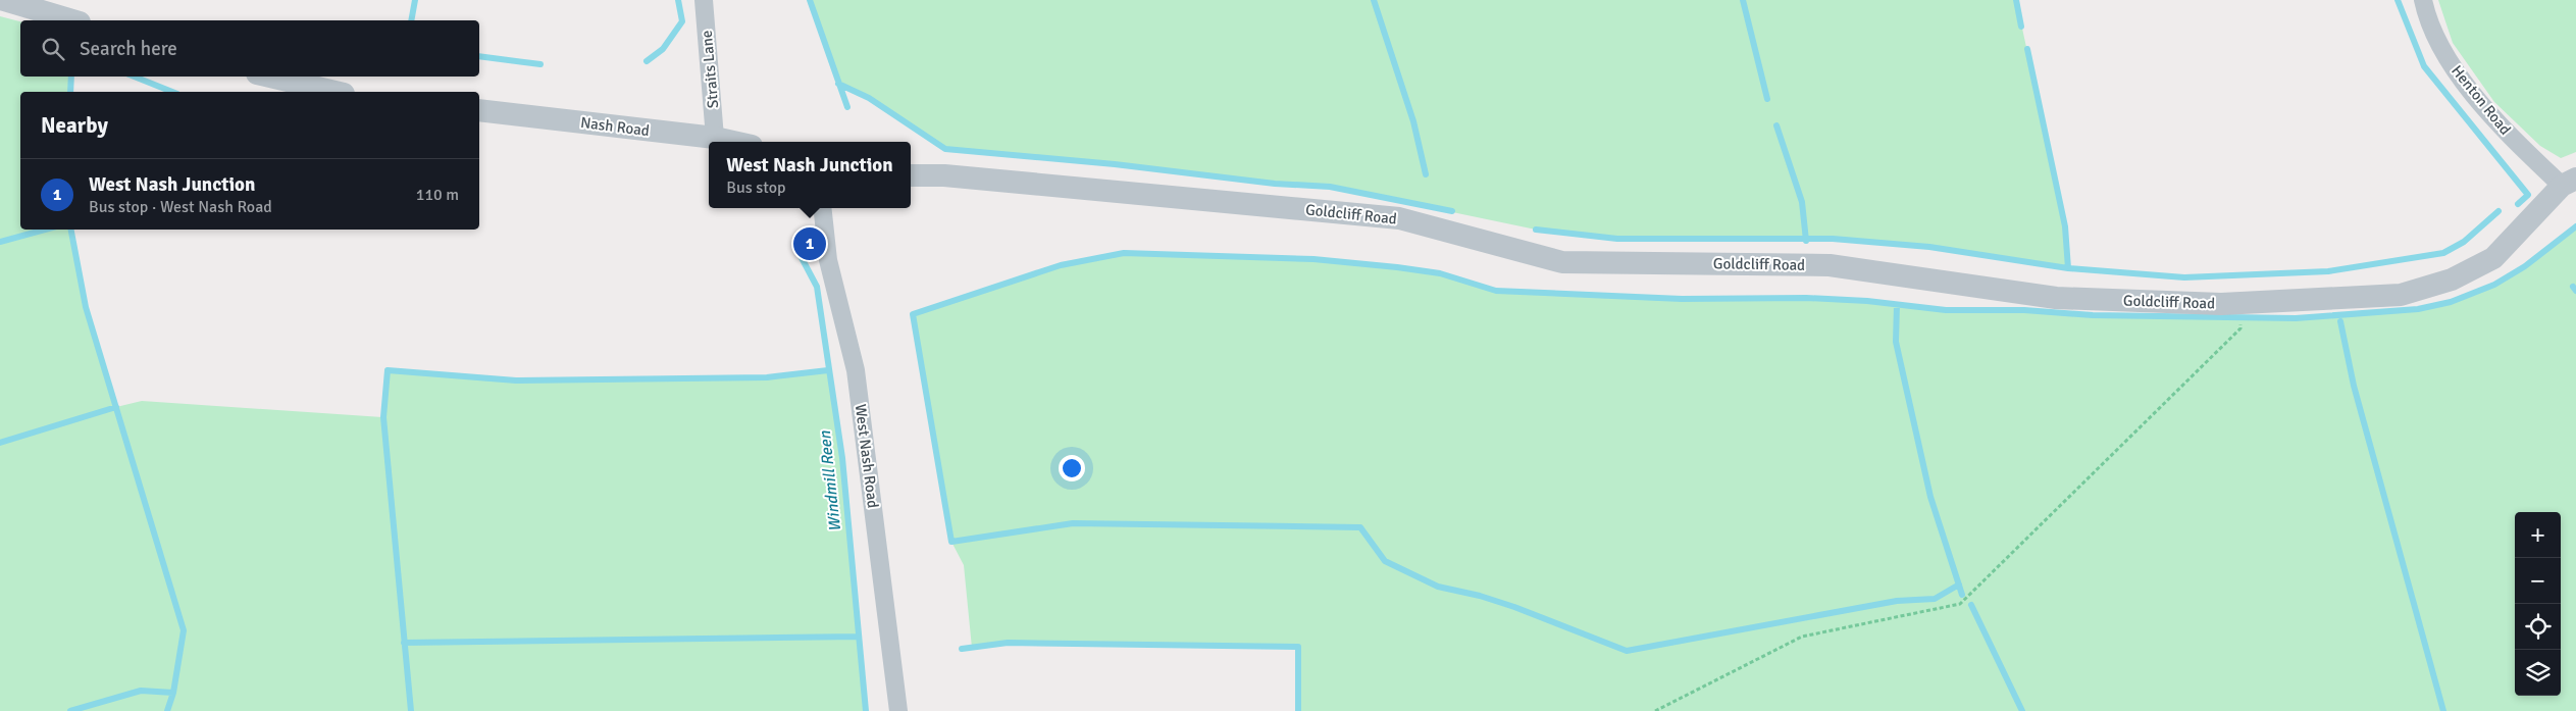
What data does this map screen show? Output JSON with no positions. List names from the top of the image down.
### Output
{
  "streets": {
    "street": [
      "Straits Lane",
      "Henton Road",
      "Nash Road",
      "Goldcliff Road",
      "West Nash Road"
    ]
  },
  "crossings": [
    ["Straits Lane", "Nash Road"],
    ["Henton Road", "Goldcliff Road"]
  ],
  "water": ["Windmill Reen"],
  "page": {
    "search": "Search here",
    "heading": "Nearby",
    "popup": ["West Nash Junction", "Bus stop"],
    "list": [
      {
        "mark": "1",
        "name": "West Nash Junction",
        "note": "Bus stop · West Nash Road",
        "value": "110 m"
      }
    ],
    "pins": "1",
    "map_buttons": ["+", "−"]
  }
}
